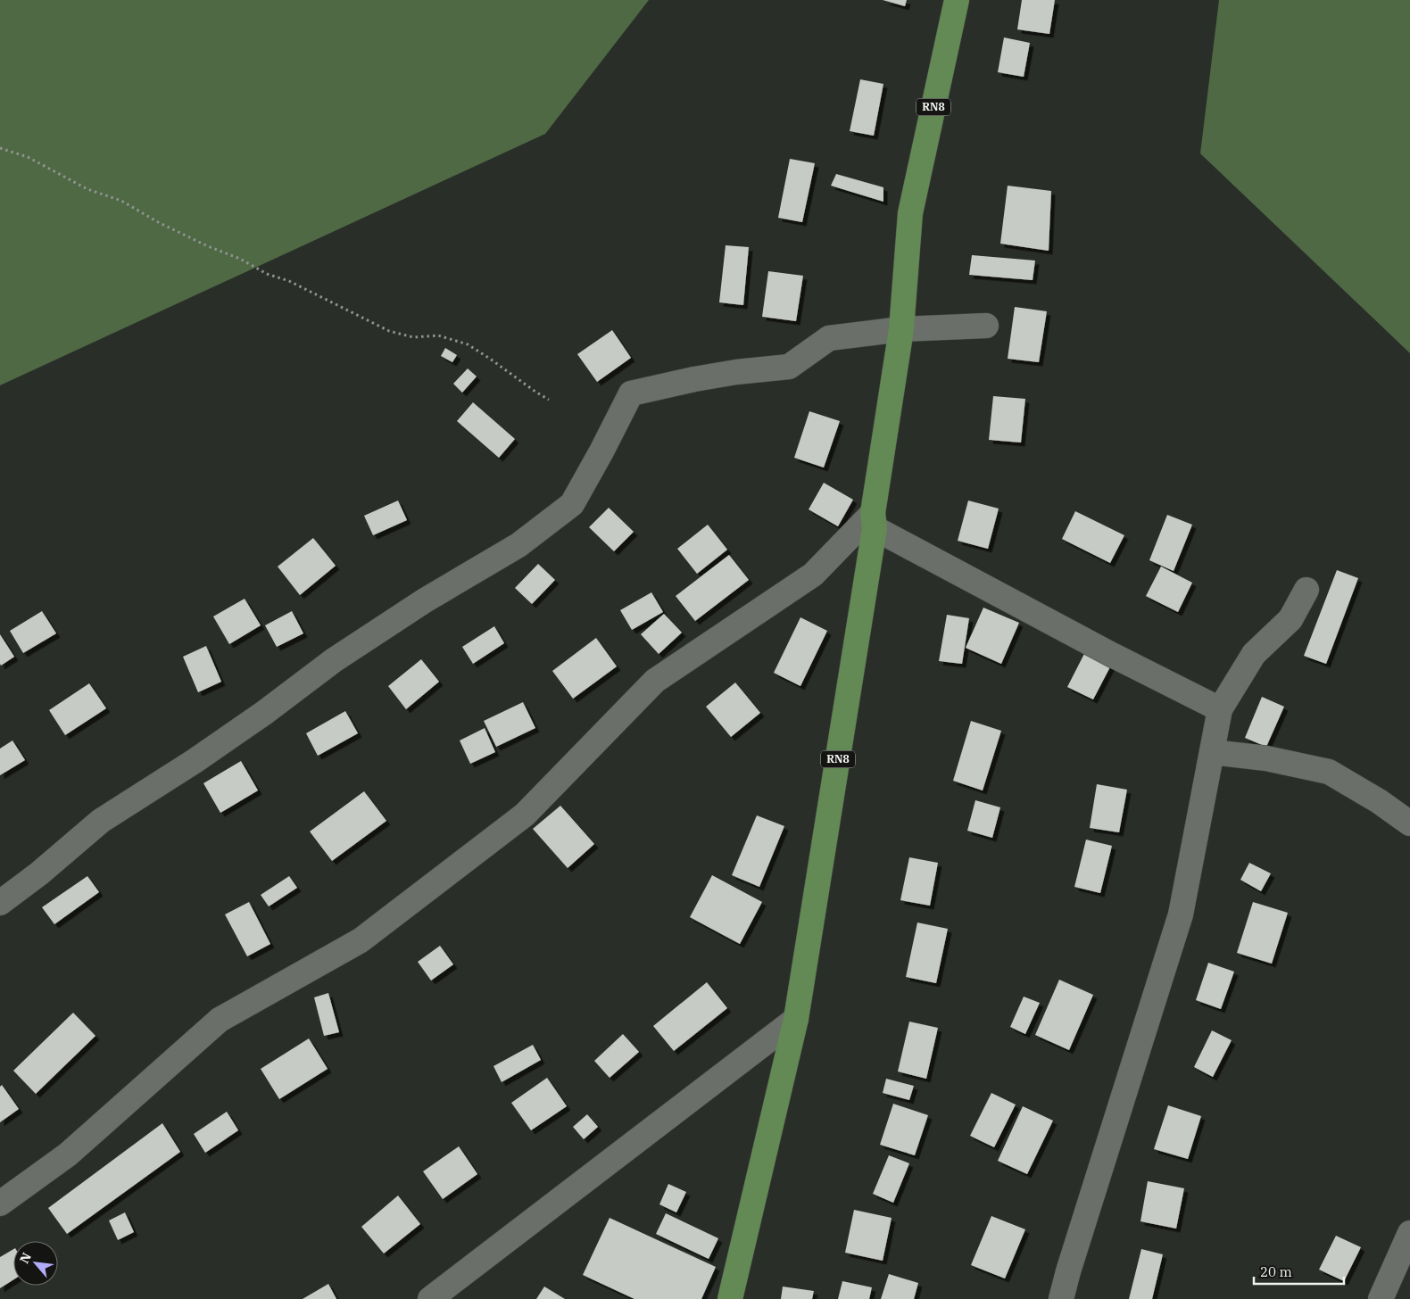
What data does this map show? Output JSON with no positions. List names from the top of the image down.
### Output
{
  "streets": {
    "main road": ["RN8"]
  },
  "scale_bar": "20 m",
  "north": "top left"
}
